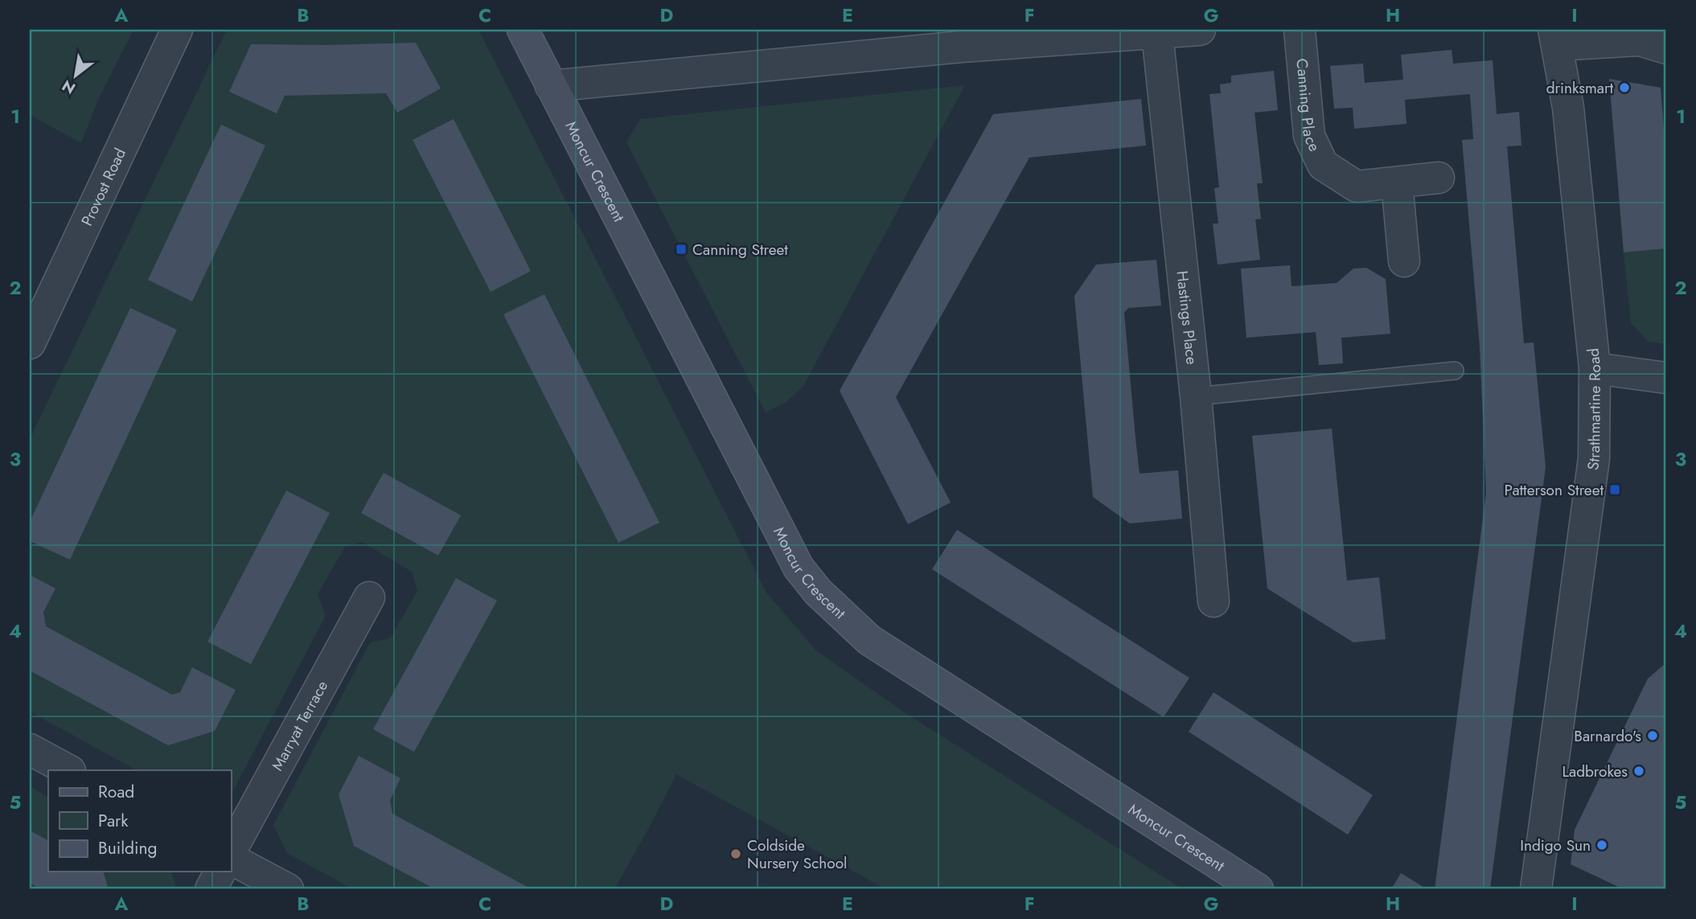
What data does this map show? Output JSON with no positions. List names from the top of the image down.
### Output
{
  "streets": {
    "main road": ["Moncur Crescent"],
    "street": [
      "Canning Place",
      "Provost Road",
      "Hastings Place",
      "Strathmartine Road",
      "Marryat Terrace"
    ]
  },
  "places": {
    "other": [
      "drinksmart",
      "Barnardo's",
      "Ladbrokes",
      "Indigo Sun",
      "Coldside Nursery School"
    ],
    "transit": ["Canning Street", "Patterson Street"]
  },
  "legend": ["Road", "Park", "Building"],
  "north": "bottom left",
  "grid": {
    "columns": [
      "A",
      "B",
      "C",
      "D",
      "E",
      "F",
      "G",
      "H",
      "I"
    ],
    "rows": [
      "1",
      "2",
      "3",
      "4",
      "5"
    ]
  }
}
